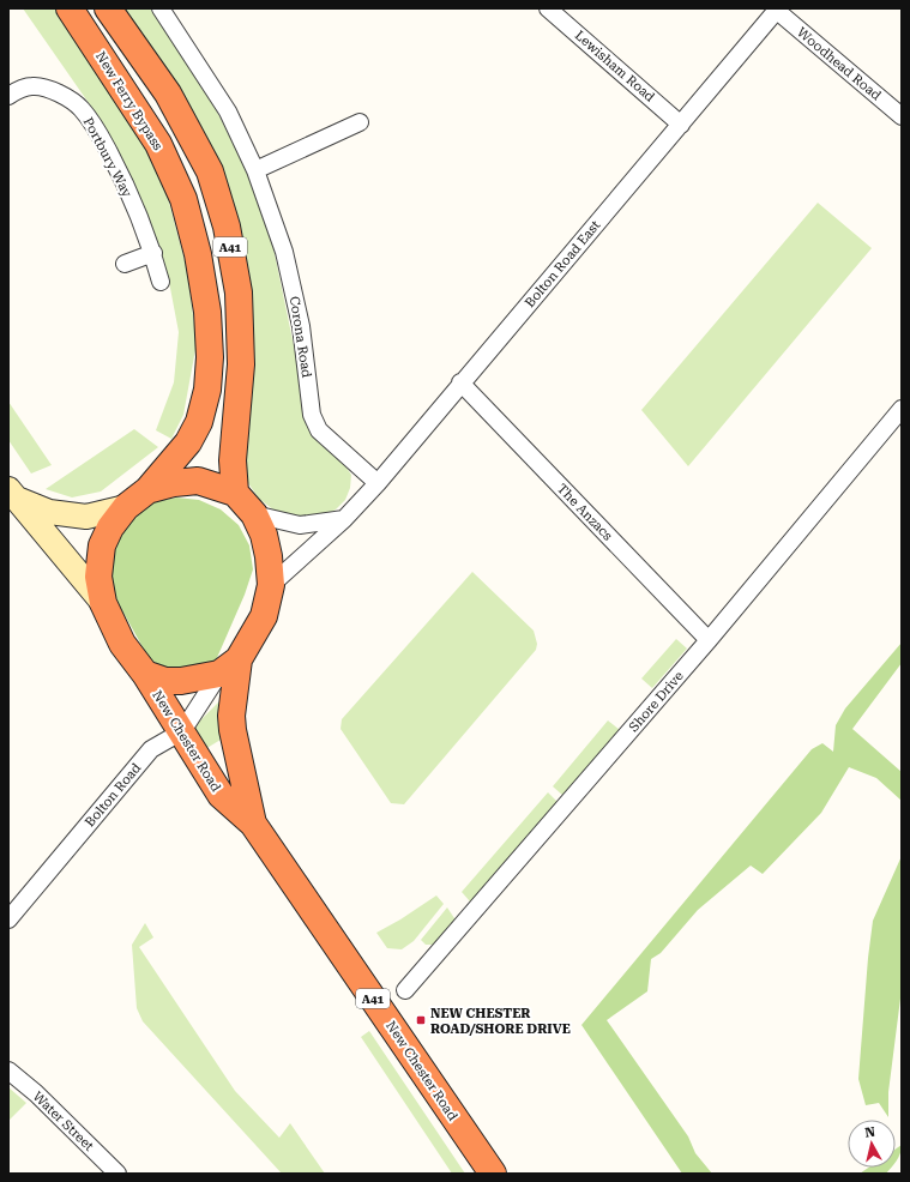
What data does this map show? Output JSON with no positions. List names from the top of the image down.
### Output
{
  "streets": {
    "highway": ["New Ferry Bypass", "A41", "New Chester Road"],
    "street": [
      "Woodhead Road",
      "Lewisham Road",
      "Portbury Way",
      "Bolton Road East",
      "Corona Road",
      "The Anzacs",
      "Shore Drive",
      "Bolton Road",
      "Water Street"
    ]
  },
  "crossings": [
    ["Woodhead Road", "Bolton Road East"],
    ["Lewisham Road", "Bolton Road East"],
    ["New Ferry Bypass", "A41"],
    ["A41", "Bolton Road East"],
    ["A41", "New Chester Road"],
    ["A41", "Bolton Road"],
    ["Bolton Road East", "Corona Road"],
    ["Bolton Road East", "The Anzacs"],
    ["The Anzacs", "Shore Drive"],
    ["New Chester Road", "Bolton Road"]
  ],
  "places": {
    "transit": ["NEW CHESTER ROAD/SHORE DRIVE"]
  },
  "north": "top"
}
